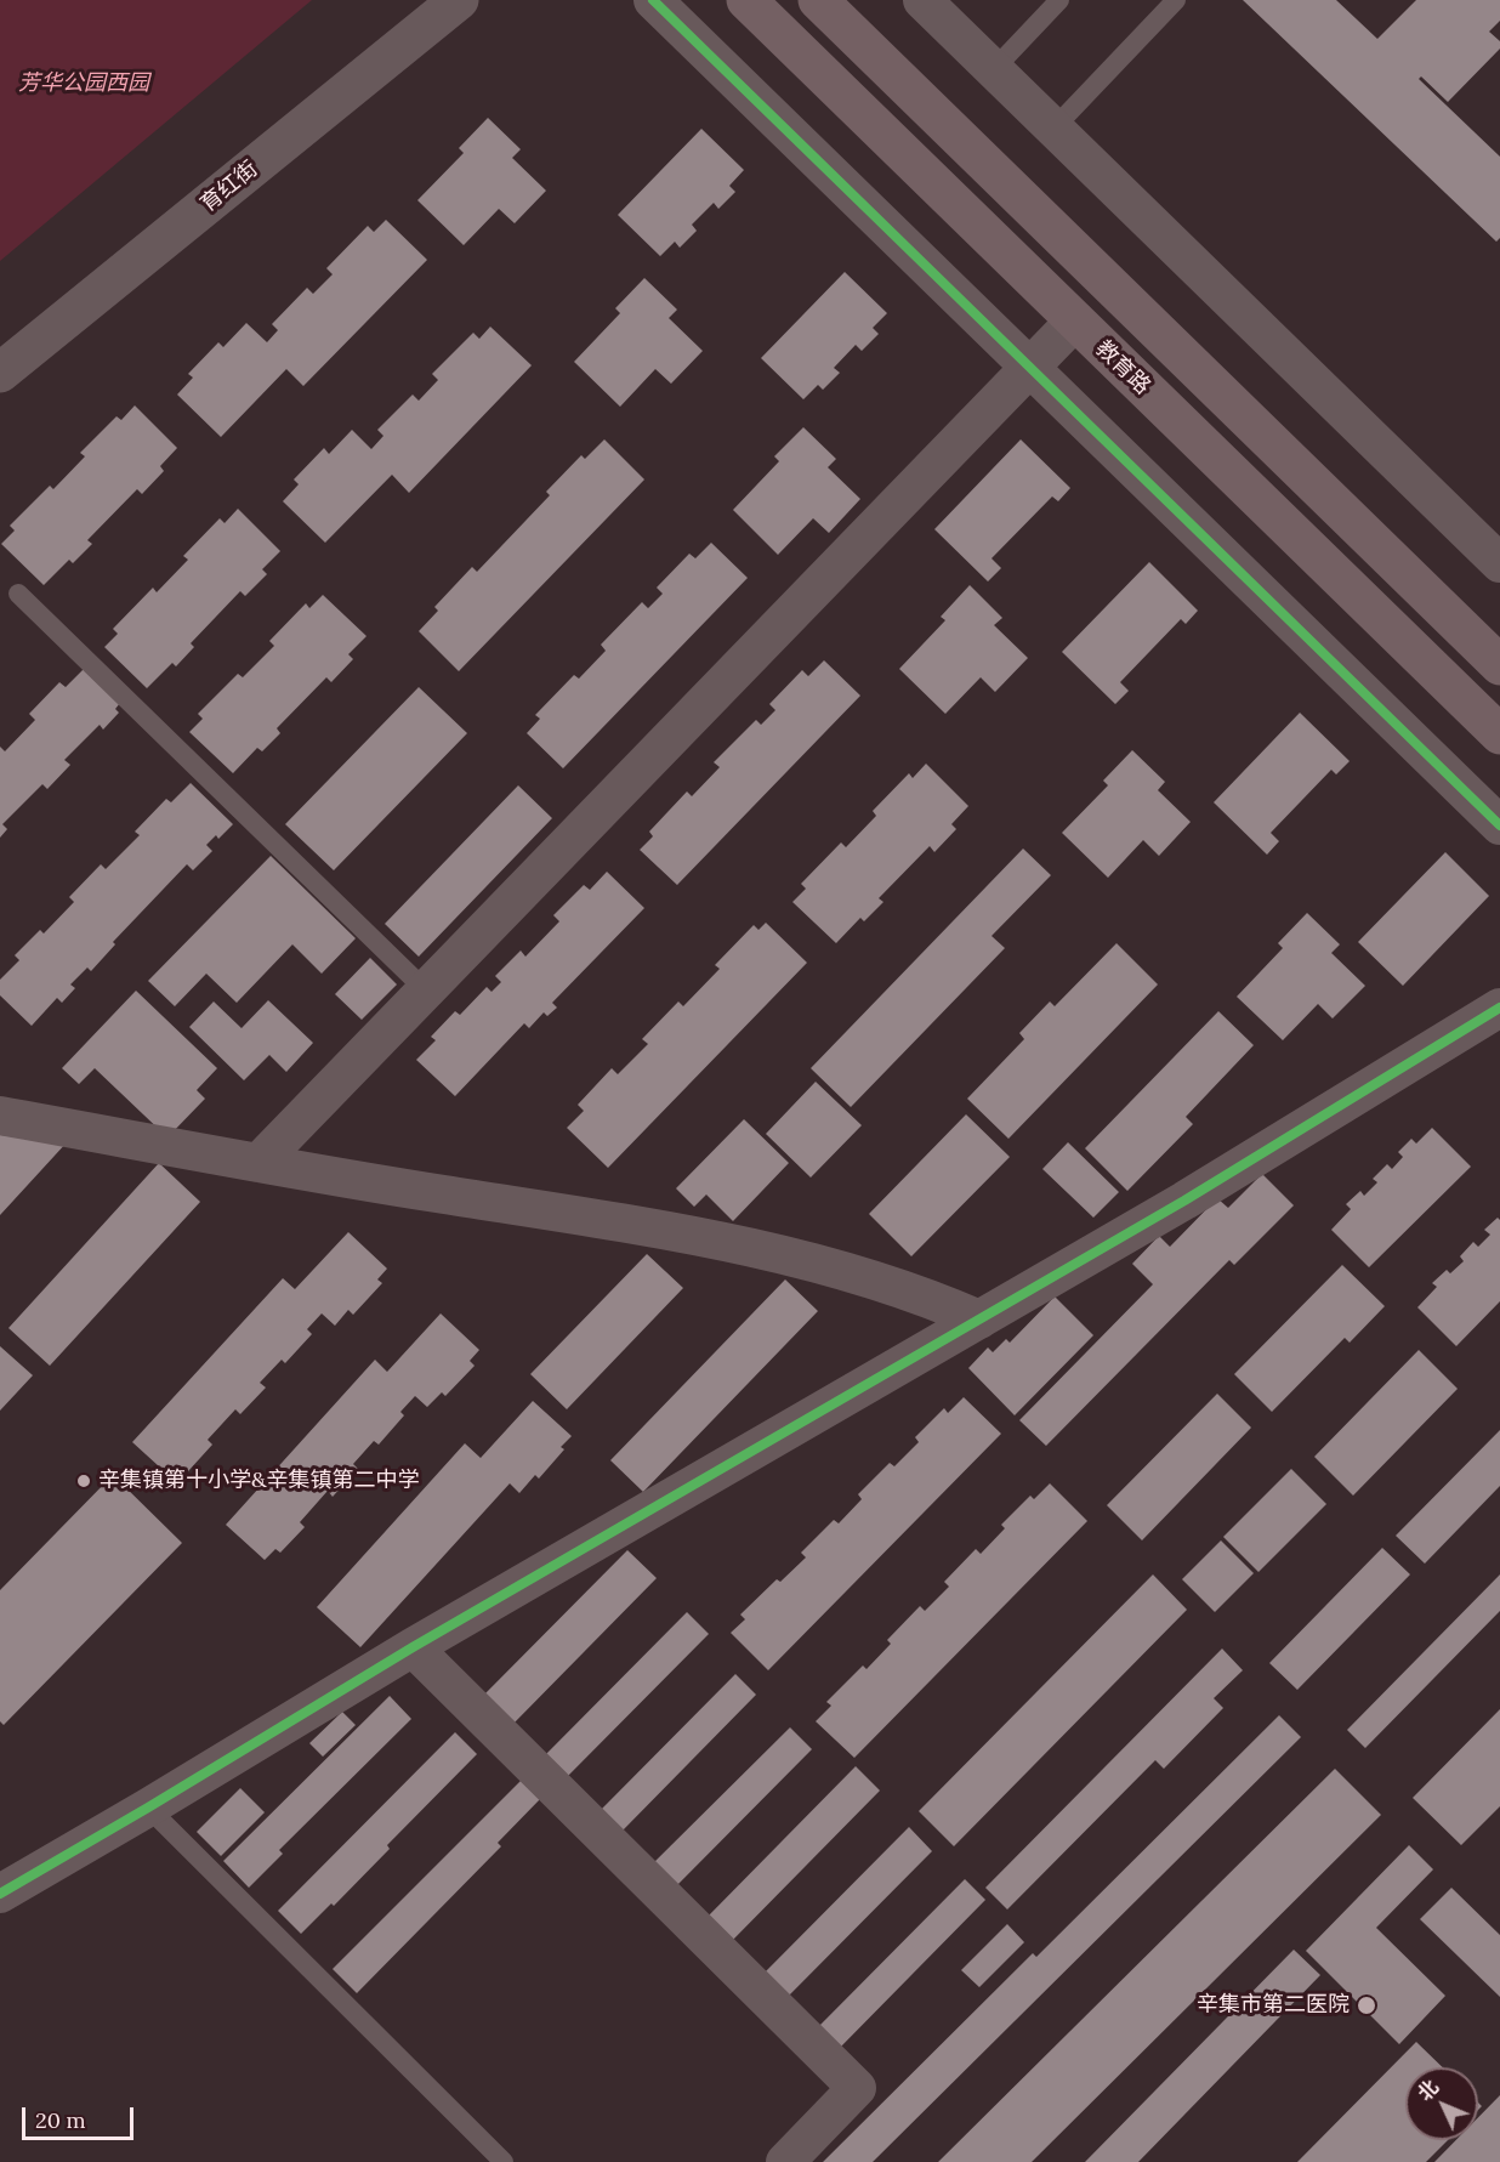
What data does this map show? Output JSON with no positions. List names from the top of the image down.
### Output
{
  "streets": {
    "main road": ["教育路"],
    "street": ["育红街"]
  },
  "parks": ["芳华公园西园"],
  "places": ["辛集镇第十小学&辛集镇第二中学", "辛集市第二医院"],
  "scale_bar": "20 m",
  "north": "top left"
}
